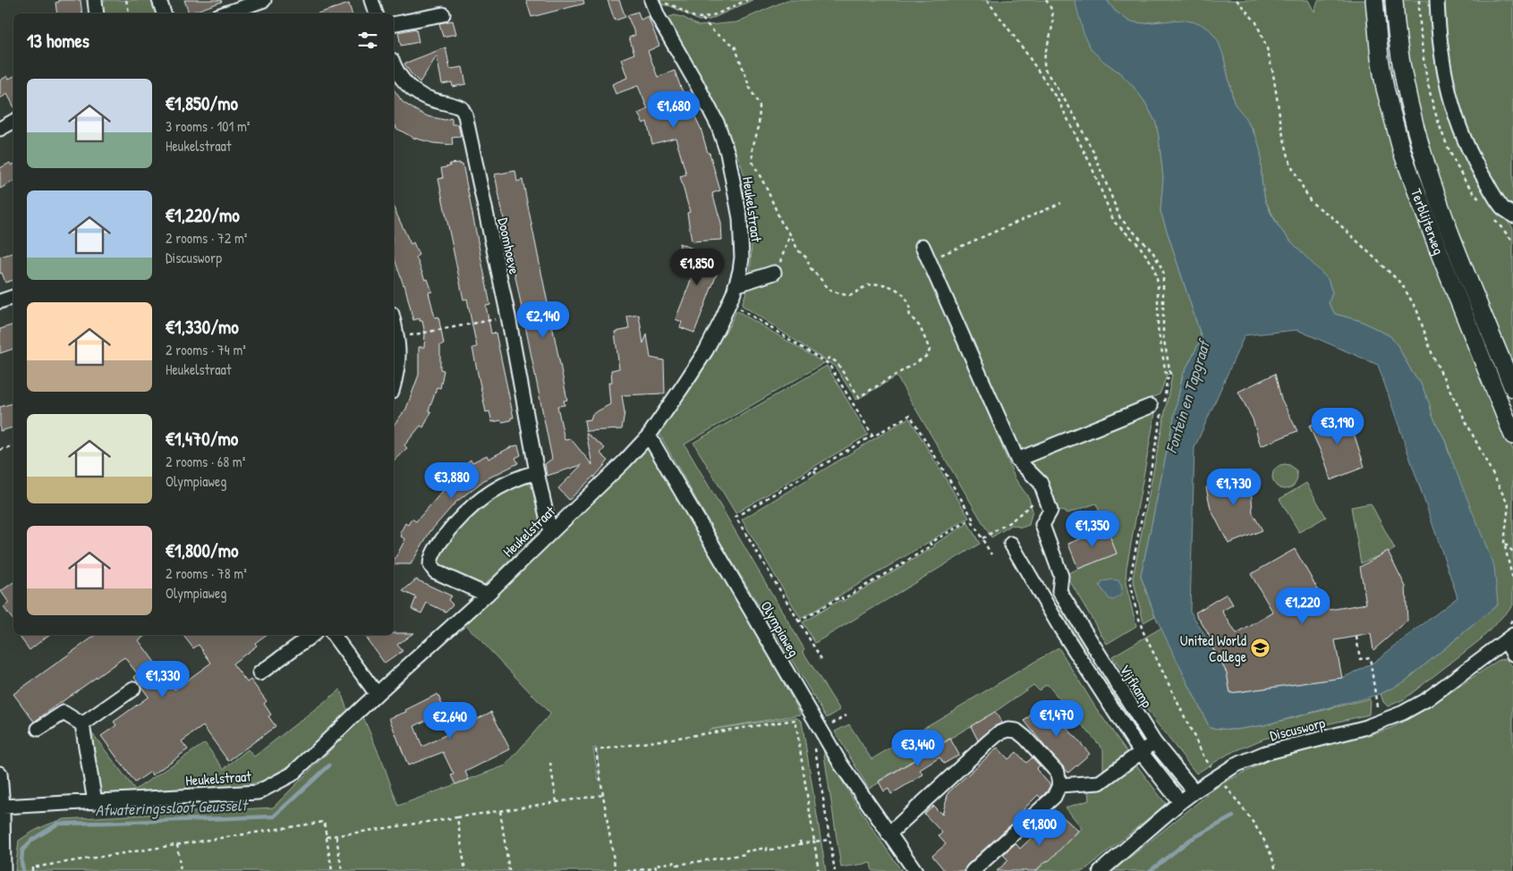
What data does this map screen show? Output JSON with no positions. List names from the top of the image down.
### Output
{
  "streets": {
    "main road": ["Terblijterweg"],
    "street": [
      "Heukelstraat",
      "Doomhoeve",
      "Olympiaweg",
      "Vijfkamp",
      "Discusworp"
    ]
  },
  "crossings": [
    ["Heukelstraat", "Doomhoeve"],
    ["Heukelstraat", "Olympiaweg"],
    ["Vijfkamp", "Discusworp"]
  ],
  "water": ["Fontein en Tapgraaf", "Afwateringssloot Geusselt"],
  "places": {
    "school or university": ["United World College"]
  },
  "page": {
    "heading": "13 homes",
    "list": [
      {
        "name": "€1,850/mo",
        "note": "3 rooms · 101 m² · Heukelstraat"
      },
      {
        "name": "€1,220/mo",
        "note": "2 rooms · 72 m² · Discusworp"
      },
      {
        "name": "€1,330/mo",
        "note": "2 rooms · 74 m² · Heukelstraat"
      },
      {
        "name": "€1,470/mo",
        "note": "2 rooms · 68 m² · Olympiaweg"
      },
      {
        "name": "€1,800/mo",
        "note": "2 rooms · 78 m² · Olympiaweg"
      }
    ],
    "price": [
      "€1,680",
      "€1,850",
      "€2,140",
      "€3,190",
      "€3,880",
      "€1,730",
      "€1,350",
      "€1,220",
      "€1,330",
      "€1,470",
      "€2,640",
      "€3,440",
      "€1,800"
    ]
  }
}
